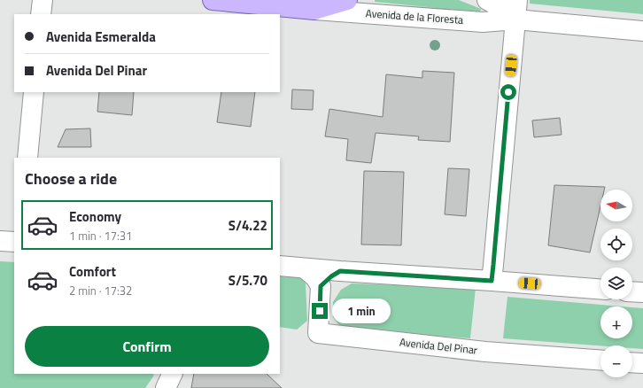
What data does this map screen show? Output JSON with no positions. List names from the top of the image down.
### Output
{
  "streets": {
    "main road": ["Avenida de la Floresta"],
    "street": ["Avenida Del Pinar"]
  },
  "north": "left",
  "page": {
    "banner": ["Avenida Esmeralda", "Avenida Del Pinar"],
    "heading": "Choose a ride",
    "map_buttons": ["+", "−"],
    "list": [
      {
        "name": "Economy",
        "note": "1 min · 17:31",
        "value": "S/4.22"
      },
      {
        "name": "Comfort",
        "note": "2 min · 17:32",
        "value": "S/5.70"
      }
    ],
    "bubble": "1 min",
    "buttons": "Confirm"
  }
}
